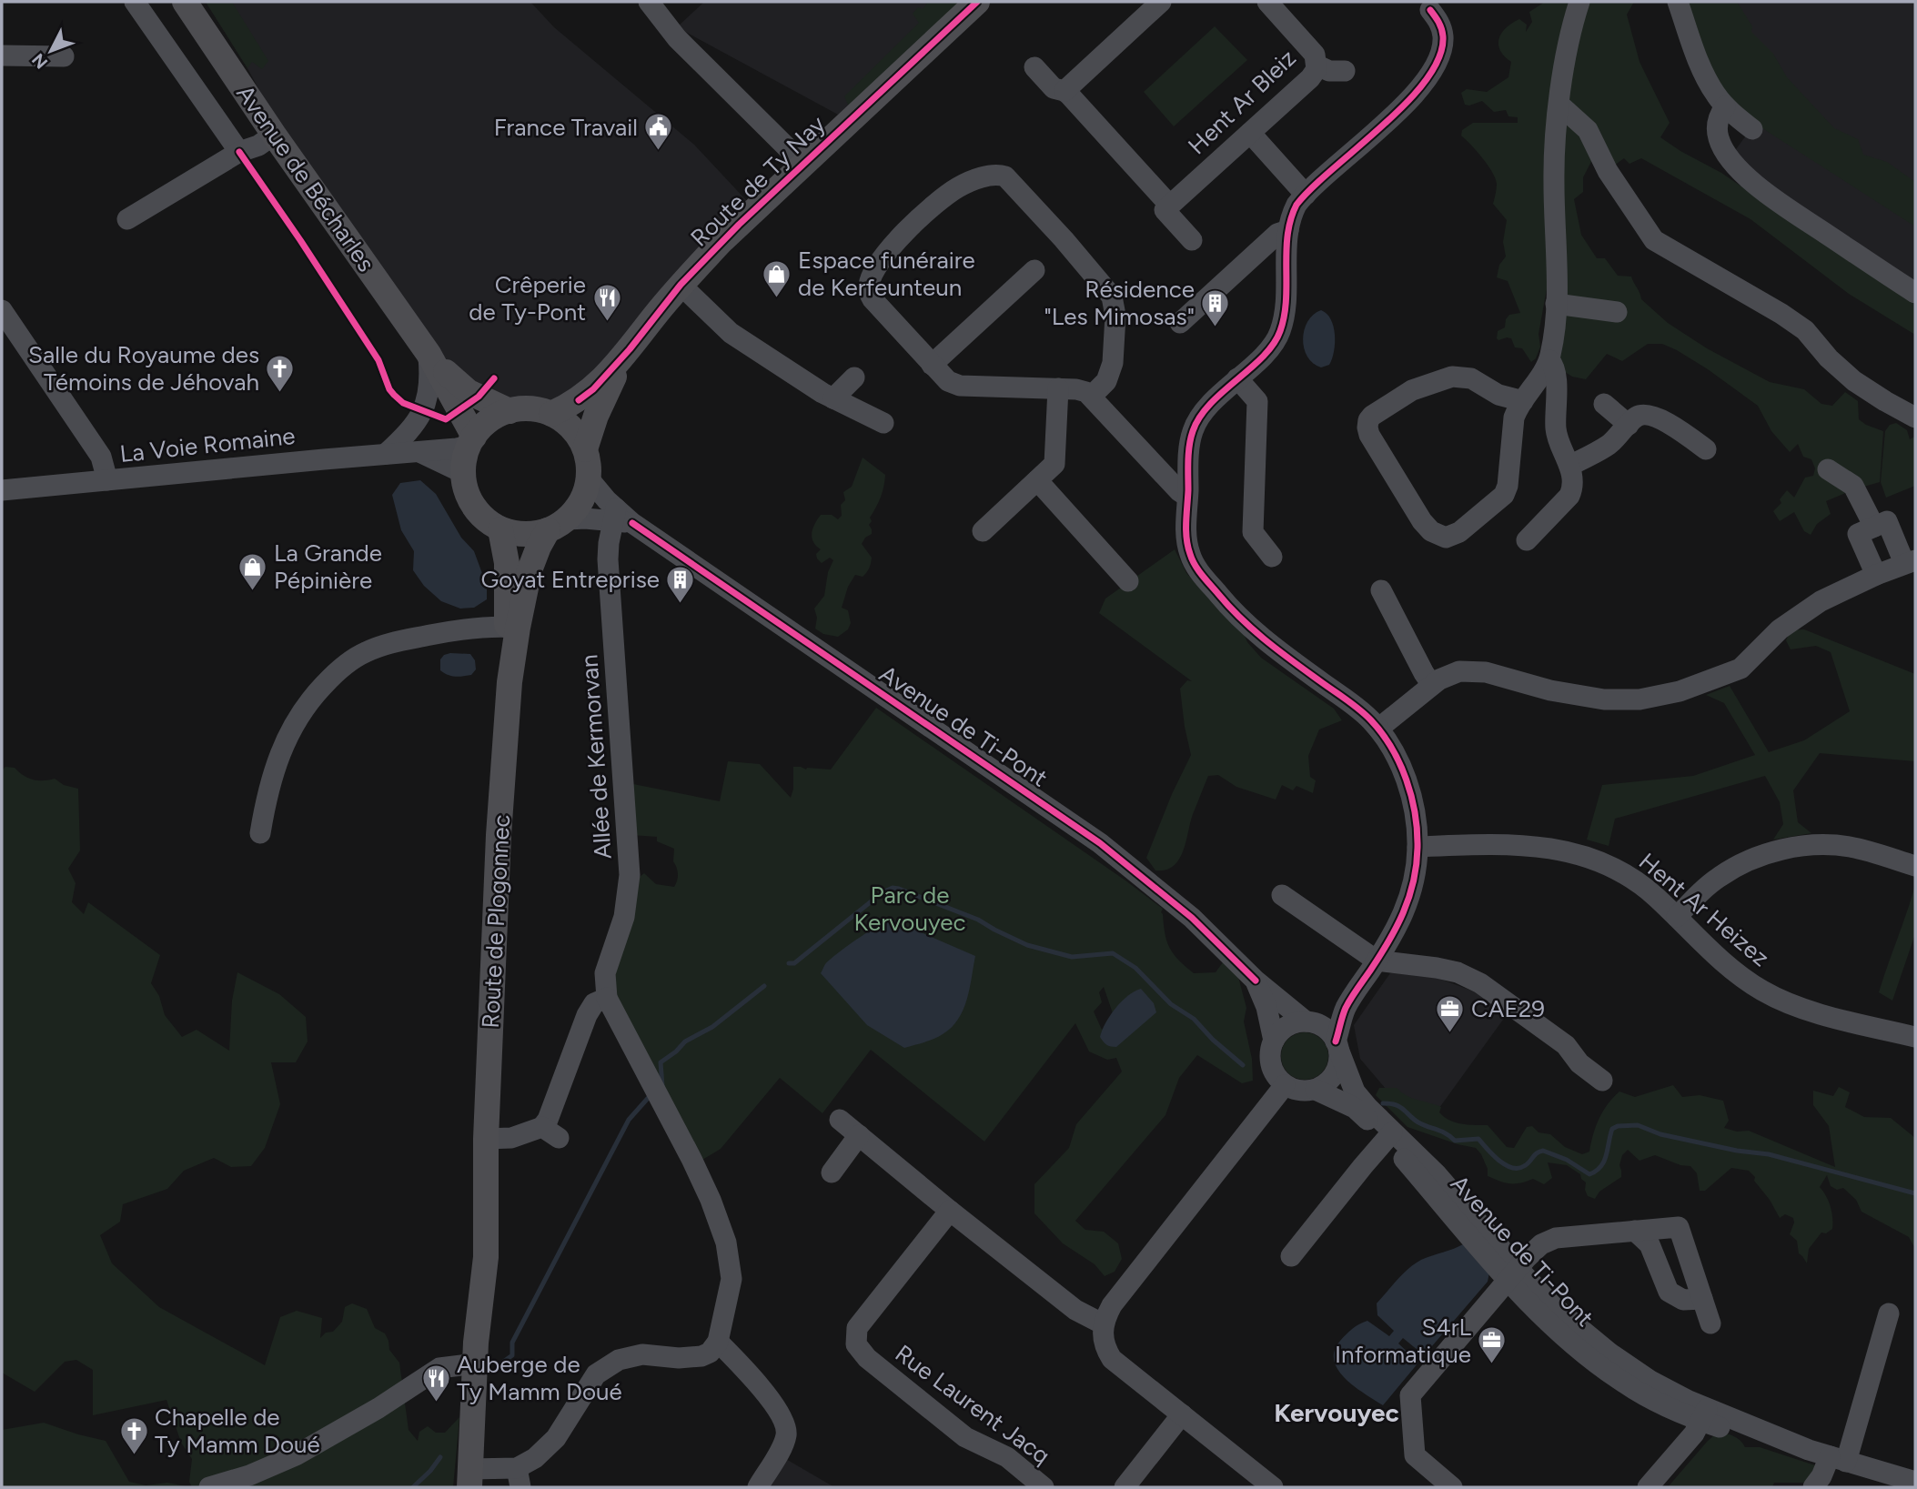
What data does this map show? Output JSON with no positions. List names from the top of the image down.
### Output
{
  "streets": {
    "main road": ["Avenue de Bécharles", "Route de Ty Nay", "Route de Plogonnec"],
    "street": [
      "Hent Ar Bleiz",
      "La Voie Romaine",
      "Avenue de Ti-Pont",
      "Allée de Kermorvan",
      "Hent Ar Heizez",
      "Rue Laurent Jacq"
    ]
  },
  "crossings": [
    ["Avenue de Bécharles", "Route de Ty Nay"],
    ["Avenue de Bécharles", "La Voie Romaine"],
    ["Avenue de Bécharles", "Avenue de Ti-Pont"],
    ["Avenue de Bécharles", "Route de Plogonnec"],
    ["Route de Ty Nay", "La Voie Romaine"],
    ["Route de Ty Nay", "Avenue de Ti-Pont"],
    ["Route de Ty Nay", "Route de Plogonnec"],
    ["La Voie Romaine", "Avenue de Ti-Pont"],
    ["La Voie Romaine", "Route de Plogonnec"],
    ["Avenue de Ti-Pont", "Allée de Kermorvan"],
    ["Avenue de Ti-Pont", "Route de Plogonnec"],
    ["Allée de Kermorvan", "Route de Plogonnec"]
  ],
  "districts": ["Kervouyec"],
  "parks": ["Parc de Kervouyec"],
  "places": {
    "public building": ["France Travail"],
    "shop": ["Espace funéraire de Kerfeunteun", "La Grande Pépinière"],
    "restaurant": ["Crêperie de Ty-Pont", "Auberge de Ty Mamm Doué"],
    "building": ["Résidence \"Les Mimosas\"", "Goyat Entreprise"],
    "church": ["Salle du Royaume des Témoins de Jéhovah", "Chapelle de Ty Mamm Doué"],
    "office": ["CAE29", "S4rL Informatique"]
  },
  "north": "bottom left"
}
